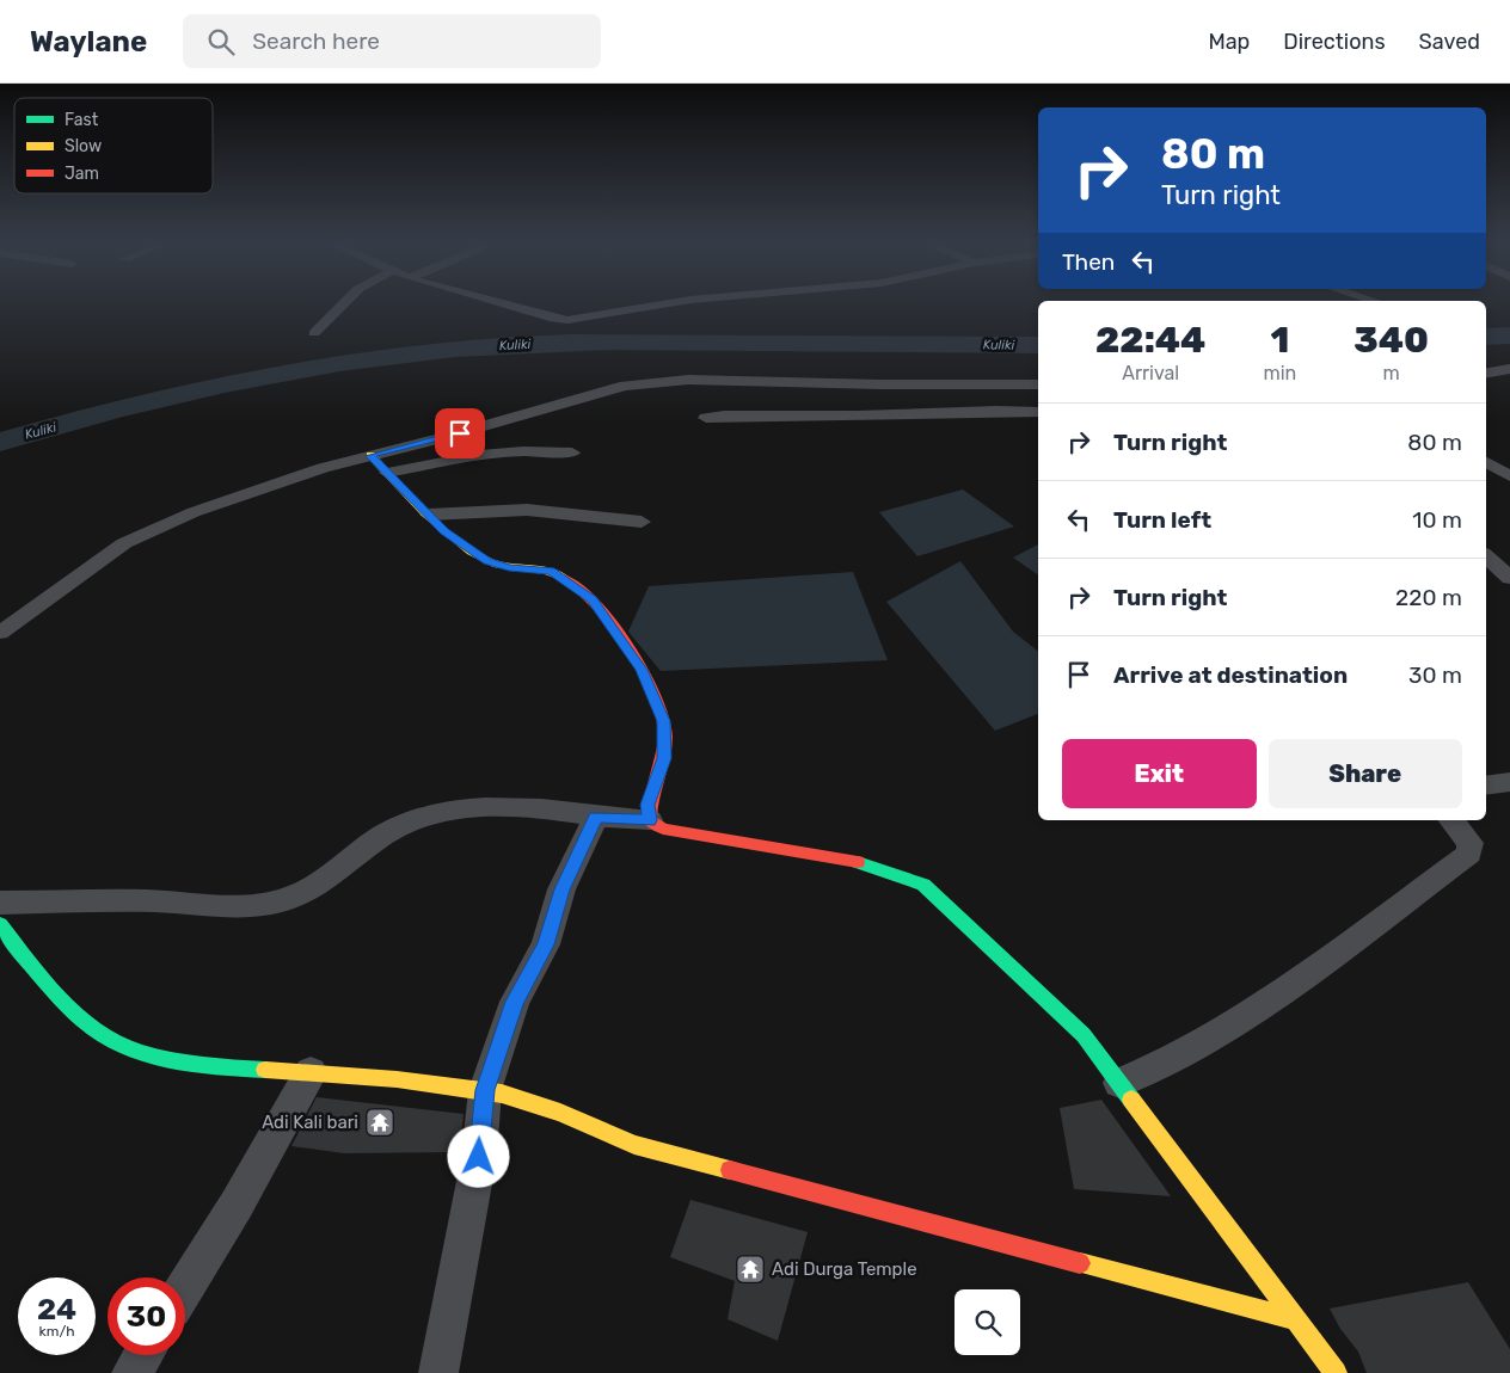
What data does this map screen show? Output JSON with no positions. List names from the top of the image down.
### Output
{
  "water": ["Kuliki"],
  "places": {
    "temple": ["Adi Kali bari", "Adi Durga Temple"]
  },
  "legend": ["Fast", "Slow", "Jam"],
  "page": {
    "header": "Waylane",
    "search": "Search here",
    "nav": ["Map", "Directions", "Saved"],
    "turn": ["80 m", "Turn right"],
    "then": "Then",
    "eta": [
      "22:44",
      "Arrival",
      "1",
      "min",
      "340",
      "m"
    ],
    "list": [
      {
        "name": "Turn right",
        "value": "80 m"
      },
      {
        "name": "Turn left",
        "value": "10 m"
      },
      {
        "name": "Turn right",
        "value": "220 m"
      },
      {
        "name": "Arrive at destination",
        "value": "30 m"
      }
    ],
    "buttons": ["Exit", "Share"],
    "speed": "24 km/h",
    "limit": "30"
  }
}
